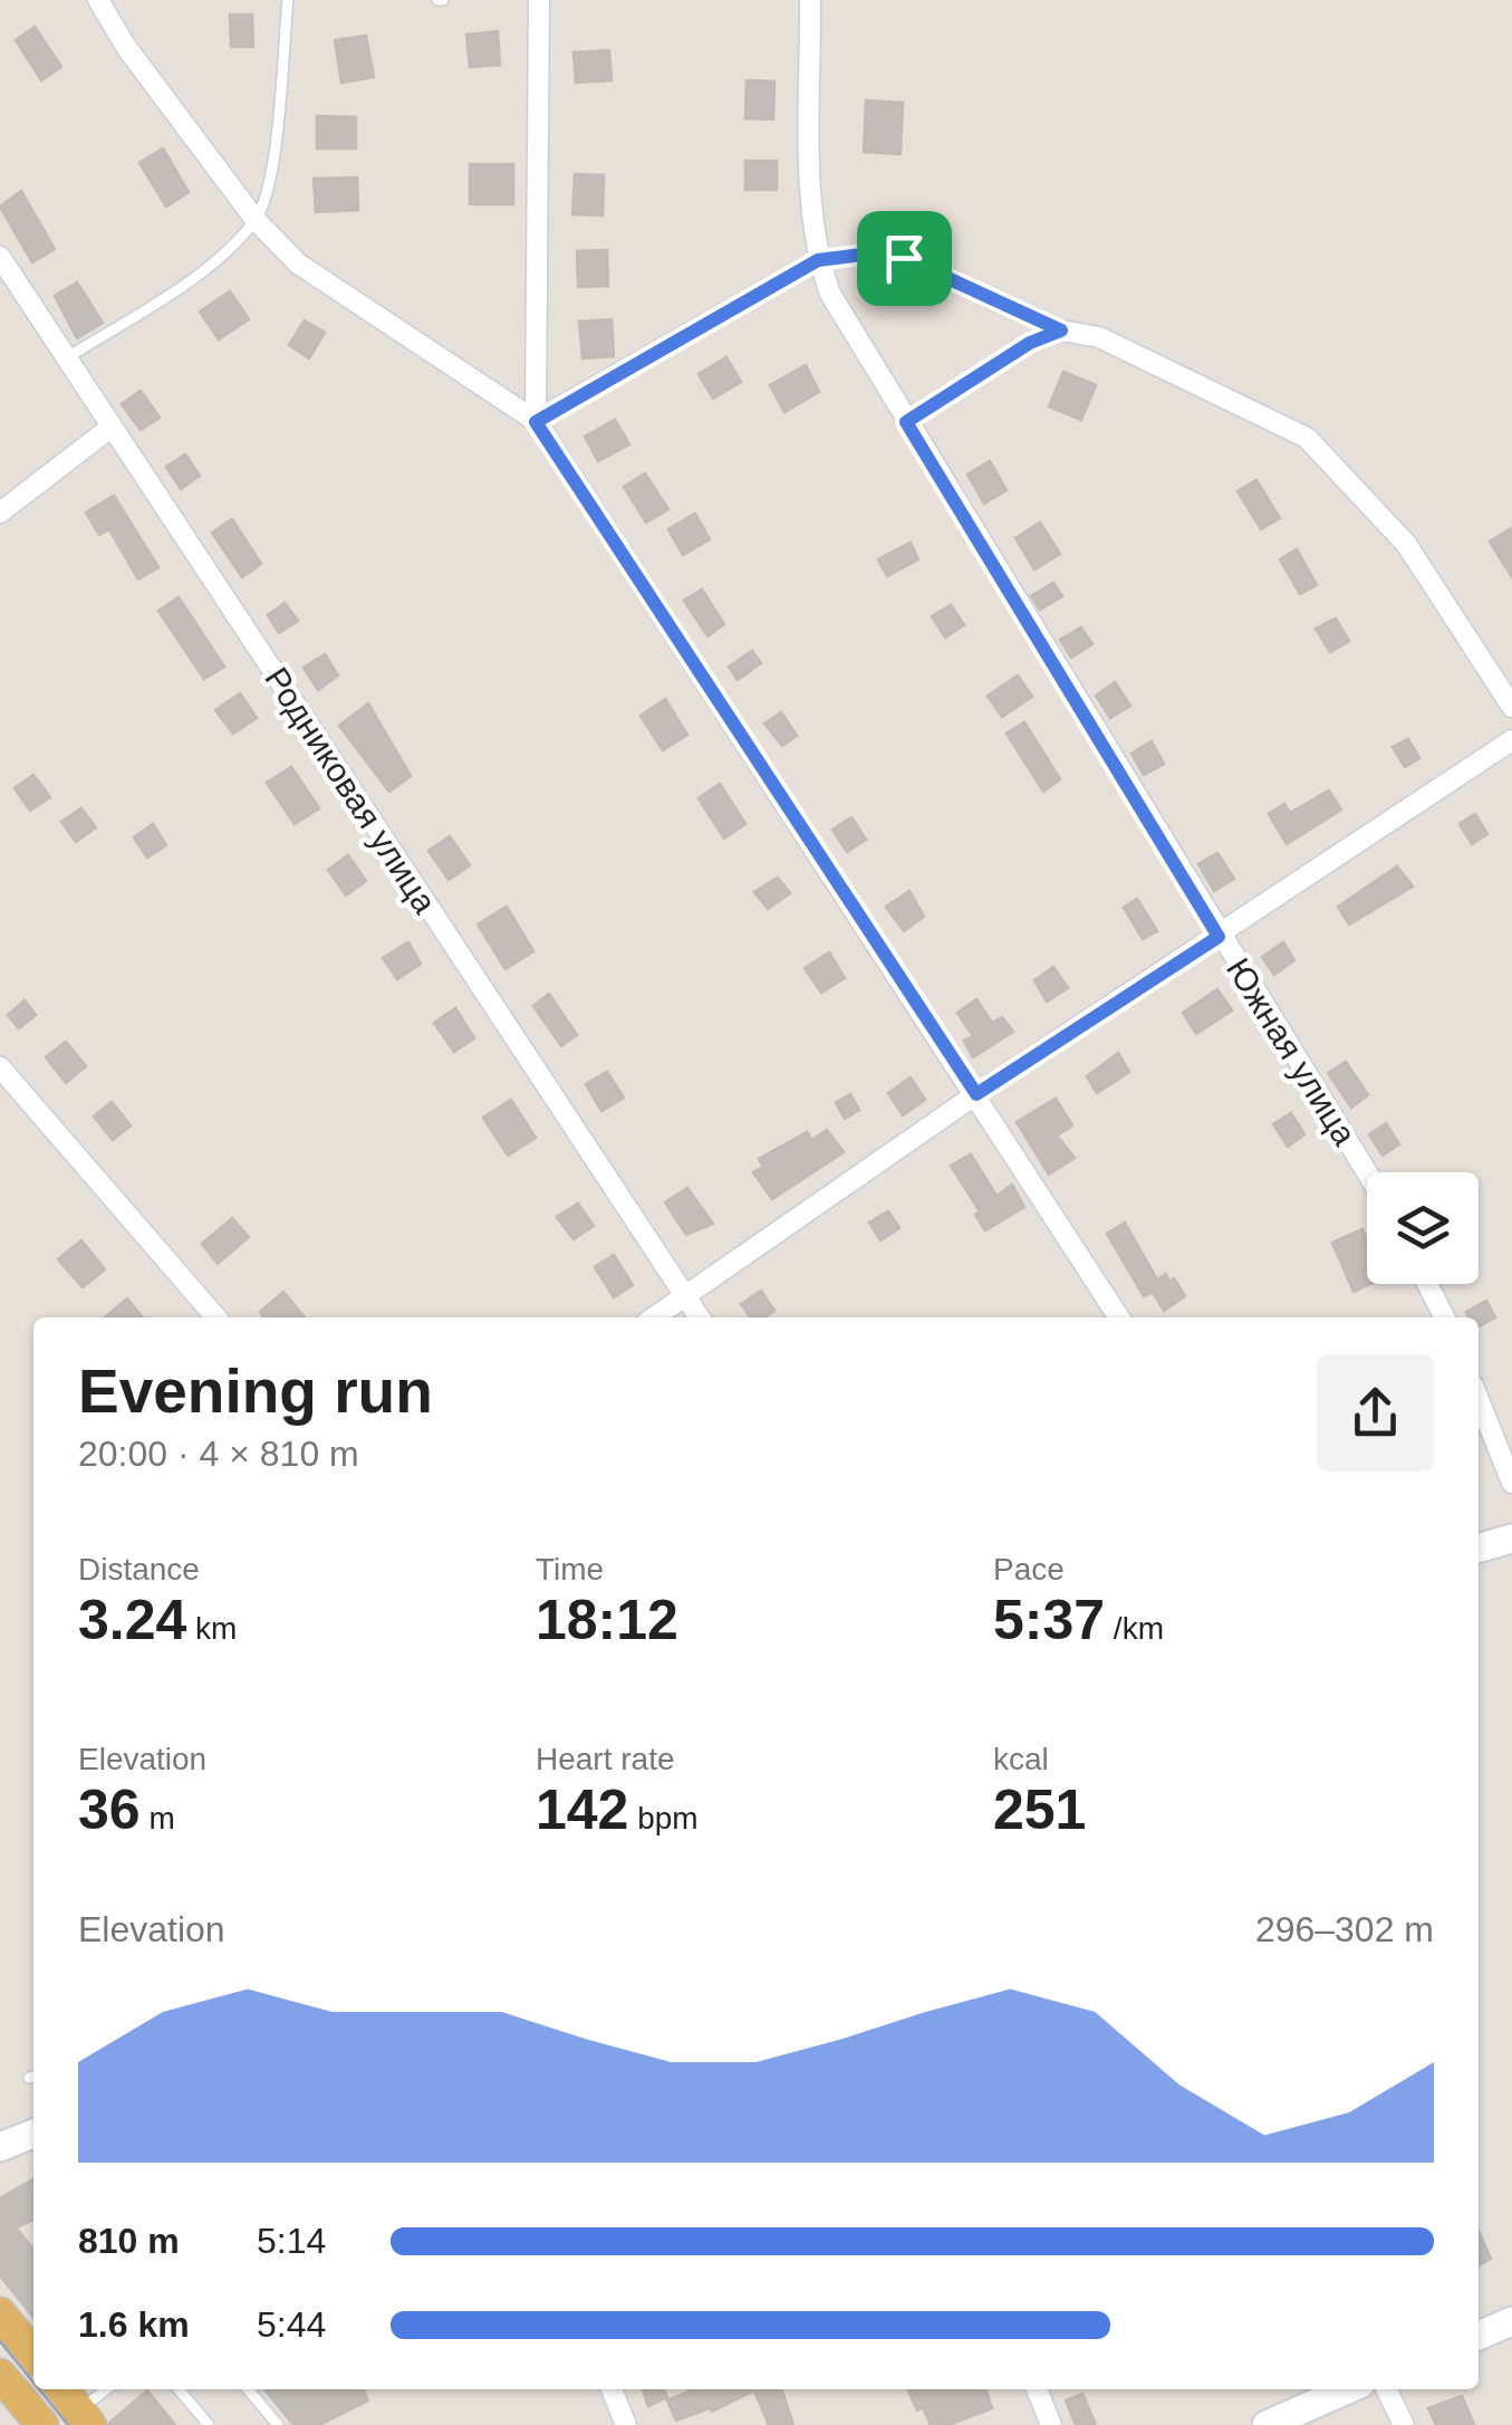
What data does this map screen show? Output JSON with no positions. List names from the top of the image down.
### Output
{
  "streets": {
    "street": ["Родниковая улица", "Южная улица"]
  },
  "page": {
    "heading": ["Evening run", "20:00 · 4 × 810 m"],
    "stats": [
      ["Distance", "3.24 km"],
      ["Time", "18:12"],
      ["Pace", "5:37 /km"],
      ["Elevation", "36 m"],
      ["Heart rate", "142 bpm"],
      ["kcal", "251"]
    ],
    "chart": ["Elevation", "296–302 m"],
    "list": [
      {
        "name": "810 m",
        "note": "5:14"
      },
      {
        "name": "1.6 km",
        "note": "5:44"
      }
    ]
  }
}
